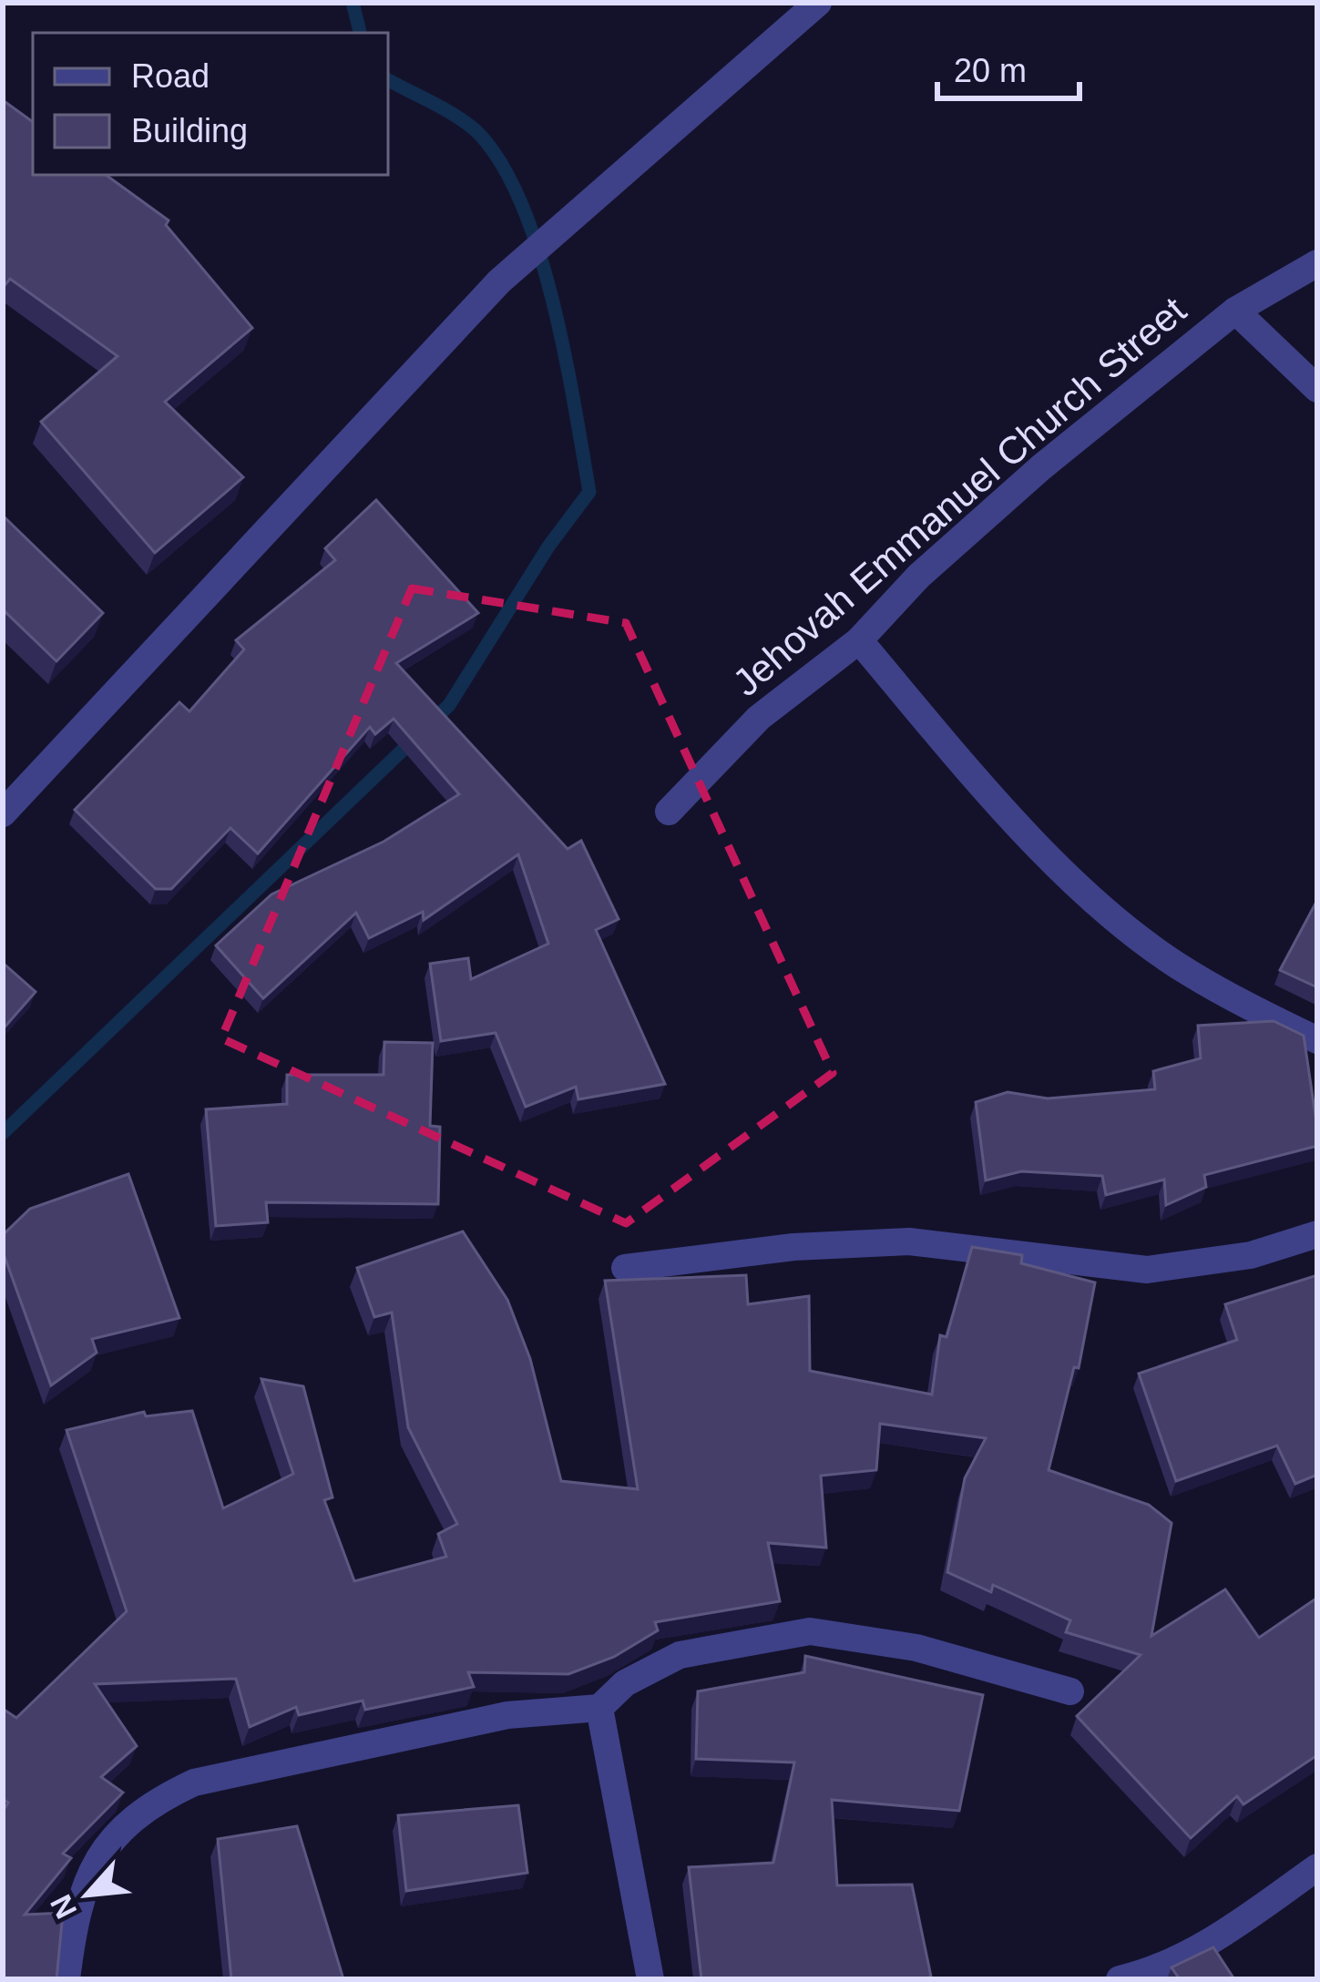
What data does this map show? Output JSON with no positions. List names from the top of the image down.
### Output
{
  "streets": {
    "street": ["Jehovah Emmanuel Church Street"]
  },
  "legend": ["Road", "Building"],
  "scale_bar": "20 m",
  "north": "bottom left"
}
